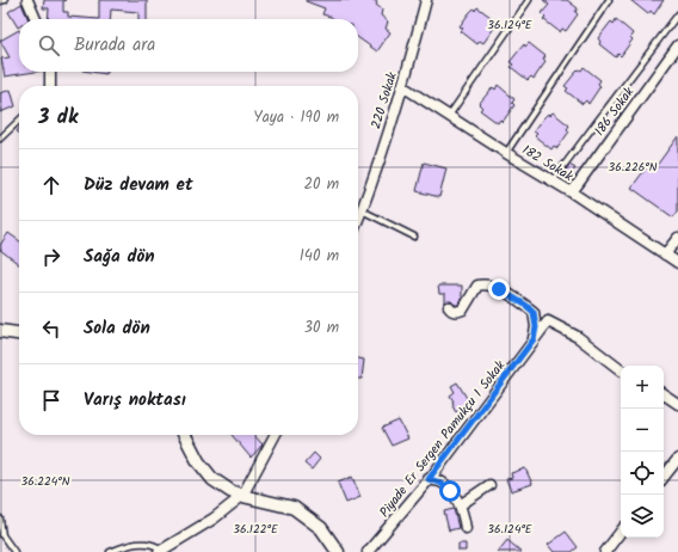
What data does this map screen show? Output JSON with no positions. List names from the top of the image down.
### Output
{
  "streets": {
    "street": [
      "220 Sokak",
      "186 Sokak",
      "182 Sokak",
      "Piyade Er Sergen Pamukçu 1 Sokak"
    ]
  },
  "crossings": [
    ["220 Sokak", "182 Sokak"],
    ["186 Sokak", "182 Sokak"]
  ],
  "page": {
    "search": "Burada ara",
    "heading": ["3 dk", "Yaya · 190 m"],
    "list": [
      ["Düz devam et", "20 m"],
      ["Sağa dön", "140 m"],
      ["Sola dön", "30 m"],
      "Varış noktası"
    ],
    "map_buttons": ["+", "−"]
  },
  "coordinates": [
    "36.124°E",
    "36.226°N",
    "36.224°N",
    "36.122°E"
  ]
}
